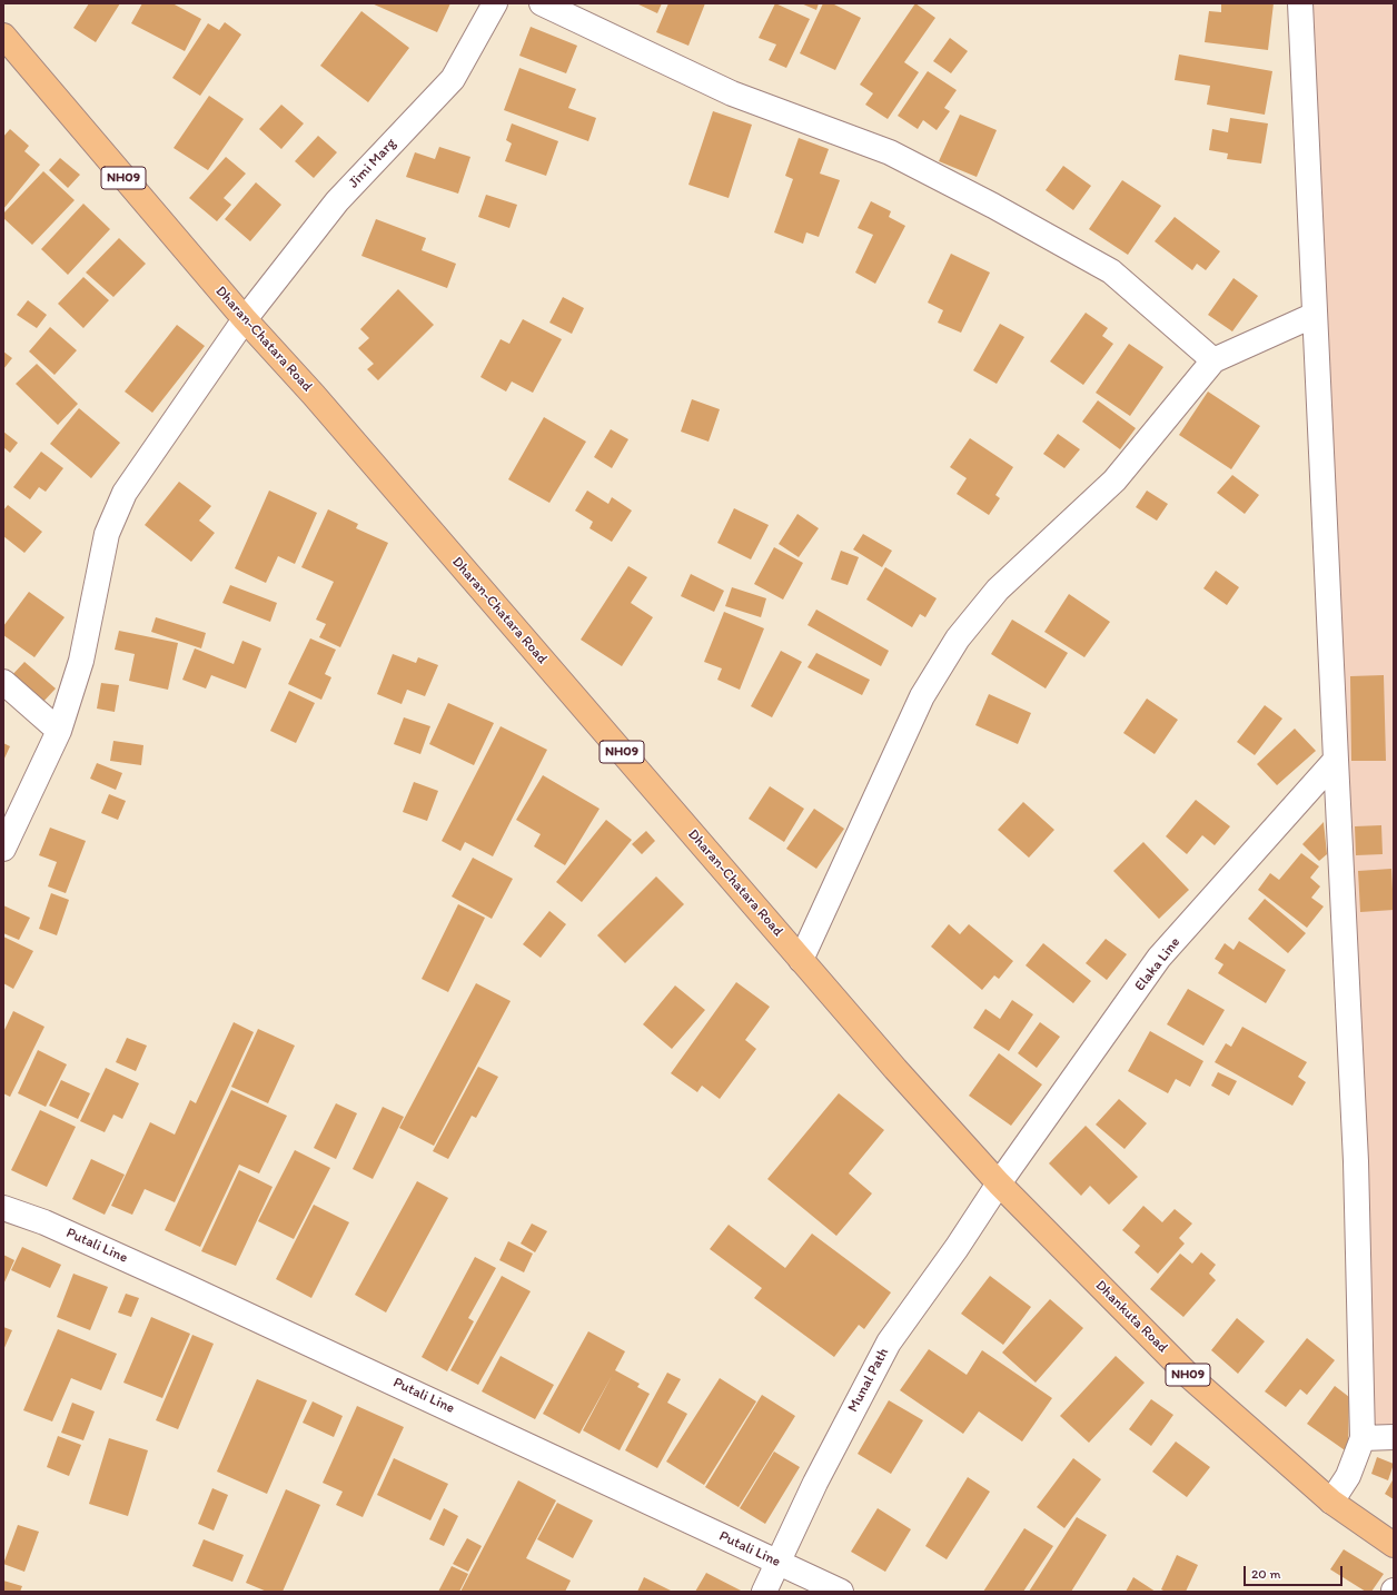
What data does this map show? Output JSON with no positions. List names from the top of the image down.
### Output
{
  "streets": {
    "main road": ["NH09", "Dharan-Chatara Road", "Dhankuta Road"],
    "street": [
      "Jimi Marg",
      "Elaka Line",
      "Putali Line",
      "Munal Path"
    ]
  },
  "crossings": [
    ["Jimi Marg", "Dharan-Chatara Road"],
    ["Dharan-Chatara Road", "Elaka Line"],
    ["Dharan-Chatara Road", "Dhankuta Road"],
    ["Dharan-Chatara Road", "Munal Path"],
    ["Elaka Line", "Dhankuta Road"],
    ["Elaka Line", "Munal Path"],
    ["Putali Line", "Munal Path"],
    ["Dhankuta Road", "Munal Path"]
  ],
  "scale_bar": "20 m"
}
